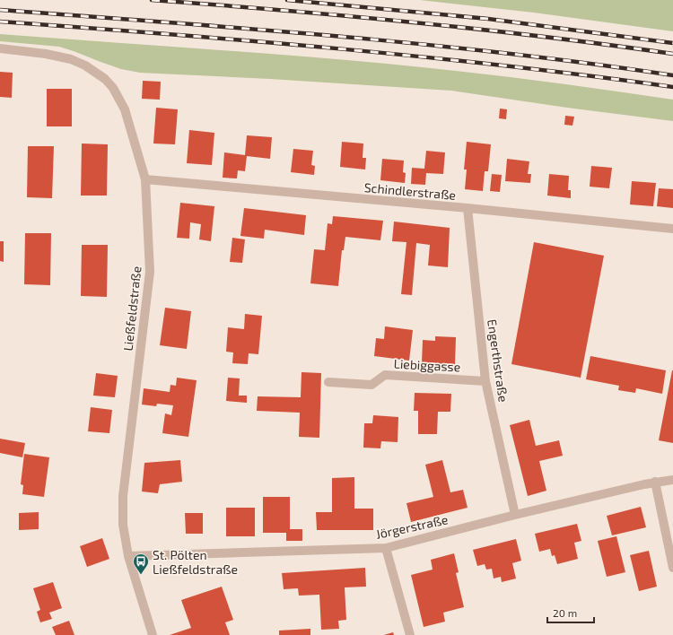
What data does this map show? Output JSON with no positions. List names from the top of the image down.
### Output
{
  "streets": {
    "street": [
      "Schindlerstraße",
      "Ließfeldstraße",
      "Engerthstraße",
      "Liebiggasse",
      "Jörgerstraße"
    ]
  },
  "crossings": [
    ["Schindlerstraße", "Ließfeldstraße"],
    ["Schindlerstraße", "Engerthstraße"],
    ["Ließfeldstraße", "Jörgerstraße"],
    ["Engerthstraße", "Liebiggasse"],
    ["Engerthstraße", "Jörgerstraße"]
  ],
  "places": {
    "bus stop": ["St. Pölten Ließfeldstraße"]
  },
  "scale_bar": "20 m"
}
